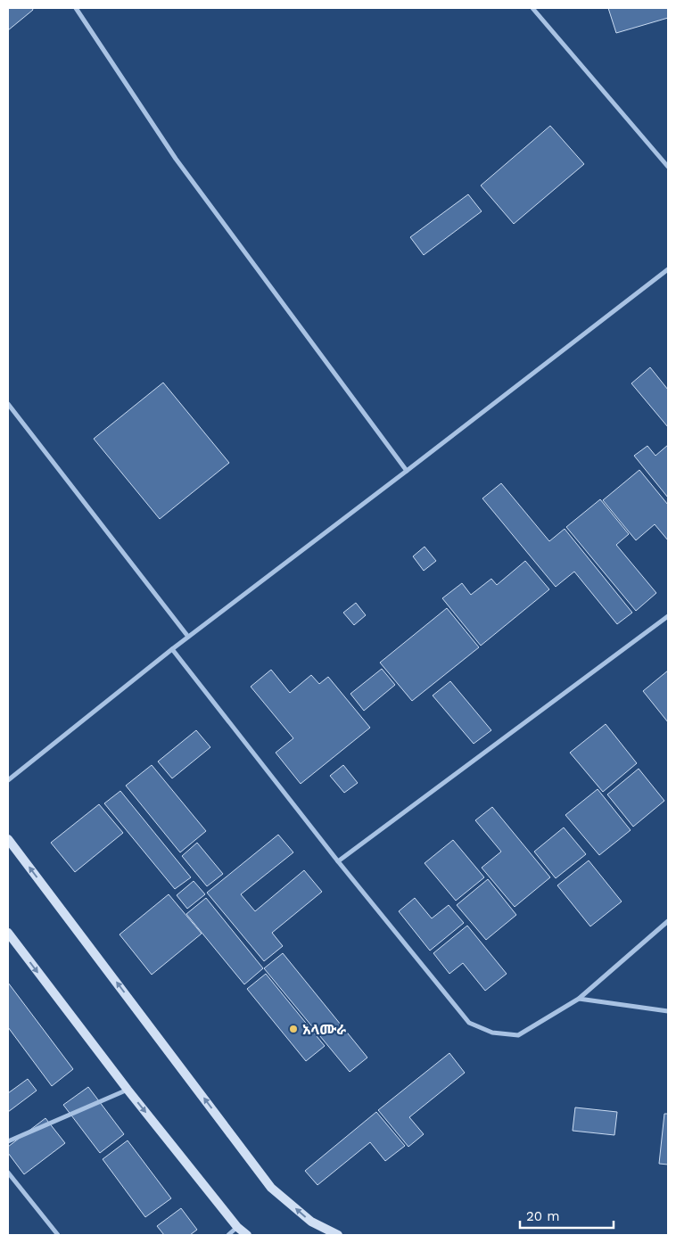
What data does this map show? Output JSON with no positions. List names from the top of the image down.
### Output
{
  "places": ["አላሙራ"],
  "scale_bar": "20 m"
}
